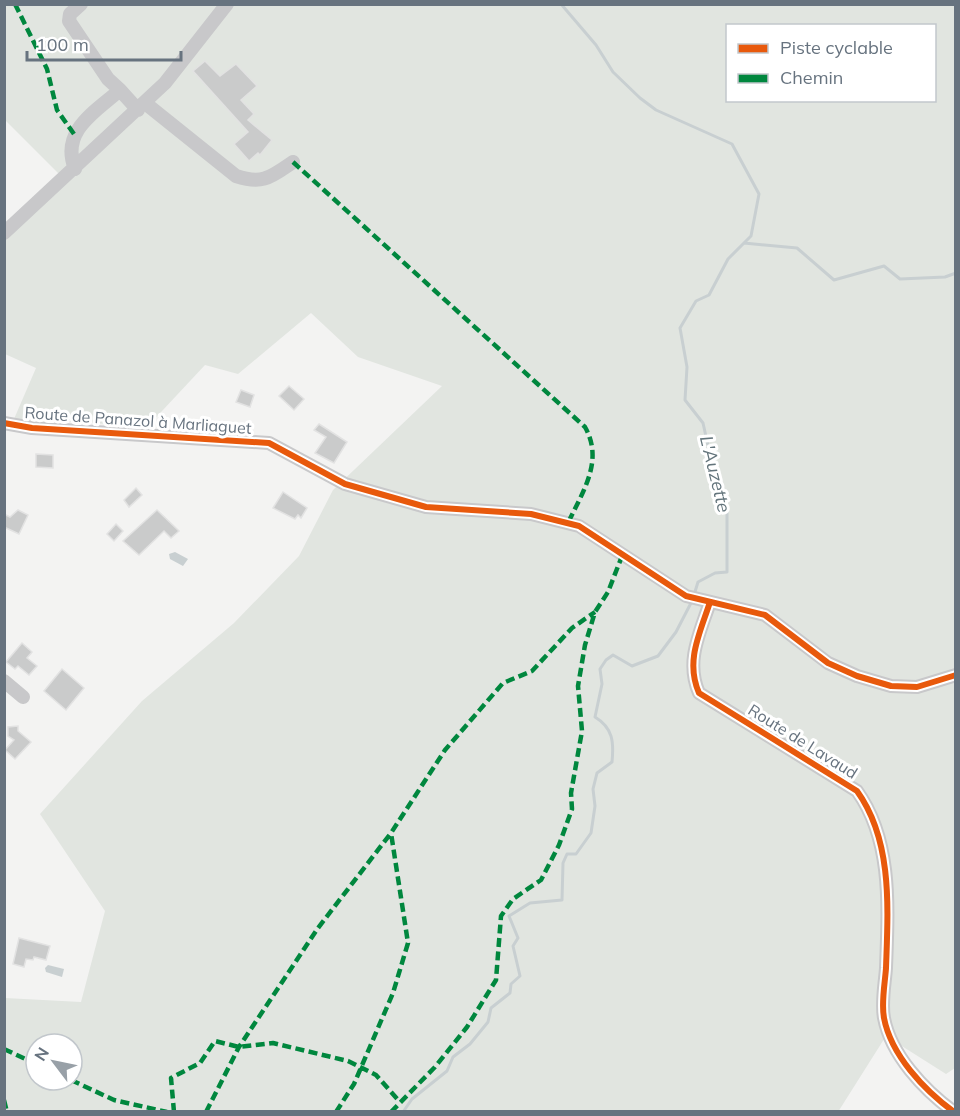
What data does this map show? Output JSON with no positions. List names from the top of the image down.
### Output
{
  "streets": {
    "street": ["Route de Panazol à Marliaguet", "Route de Lavaud"]
  },
  "crossings": [
    ["Route de Panazol à Marliaguet", "Route de Lavaud"]
  ],
  "water": ["L'Auzette"],
  "legend": ["Piste cyclable", "Chemin"],
  "scale_bar": "100 m",
  "north": "top left"
}
